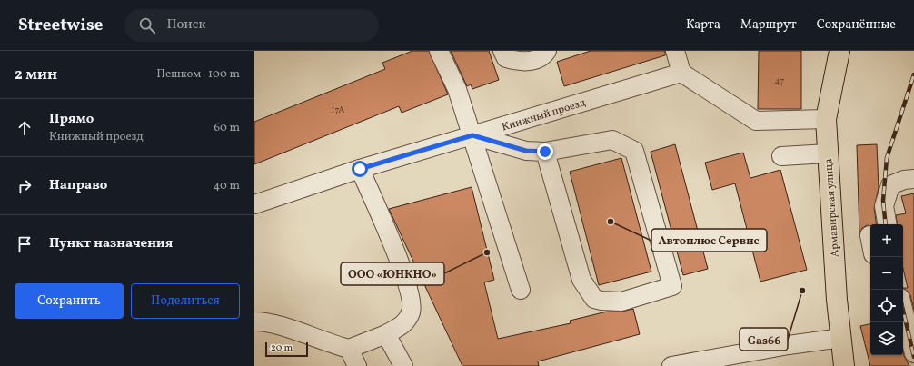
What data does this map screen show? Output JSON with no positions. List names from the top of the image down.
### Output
{
  "streets": {
    "main road": ["Армавирская улица"],
    "street": ["Книжный проезд"]
  },
  "places": ["Автоплюс Сервис", "ООО «ЮНКНО»", "Gas66"],
  "house_numbers": ["47", "17А"],
  "scale_bar": "20 m",
  "page": {
    "header": "Streetwise",
    "search": "Поиск",
    "nav": ["Карта", "Маршрут", "Сохранённые"],
    "heading": ["2 мин", "Пешком · 100 m"],
    "list": [
      ["Прямо", "Книжный проезд", "60 m"],
      ["Направо", "40 m"],
      "Пункт назначения"
    ],
    "map_buttons": ["+", "−"],
    "buttons": ["Сохранить", "Поделиться"],
    "scale": "20 m"
  }
}
